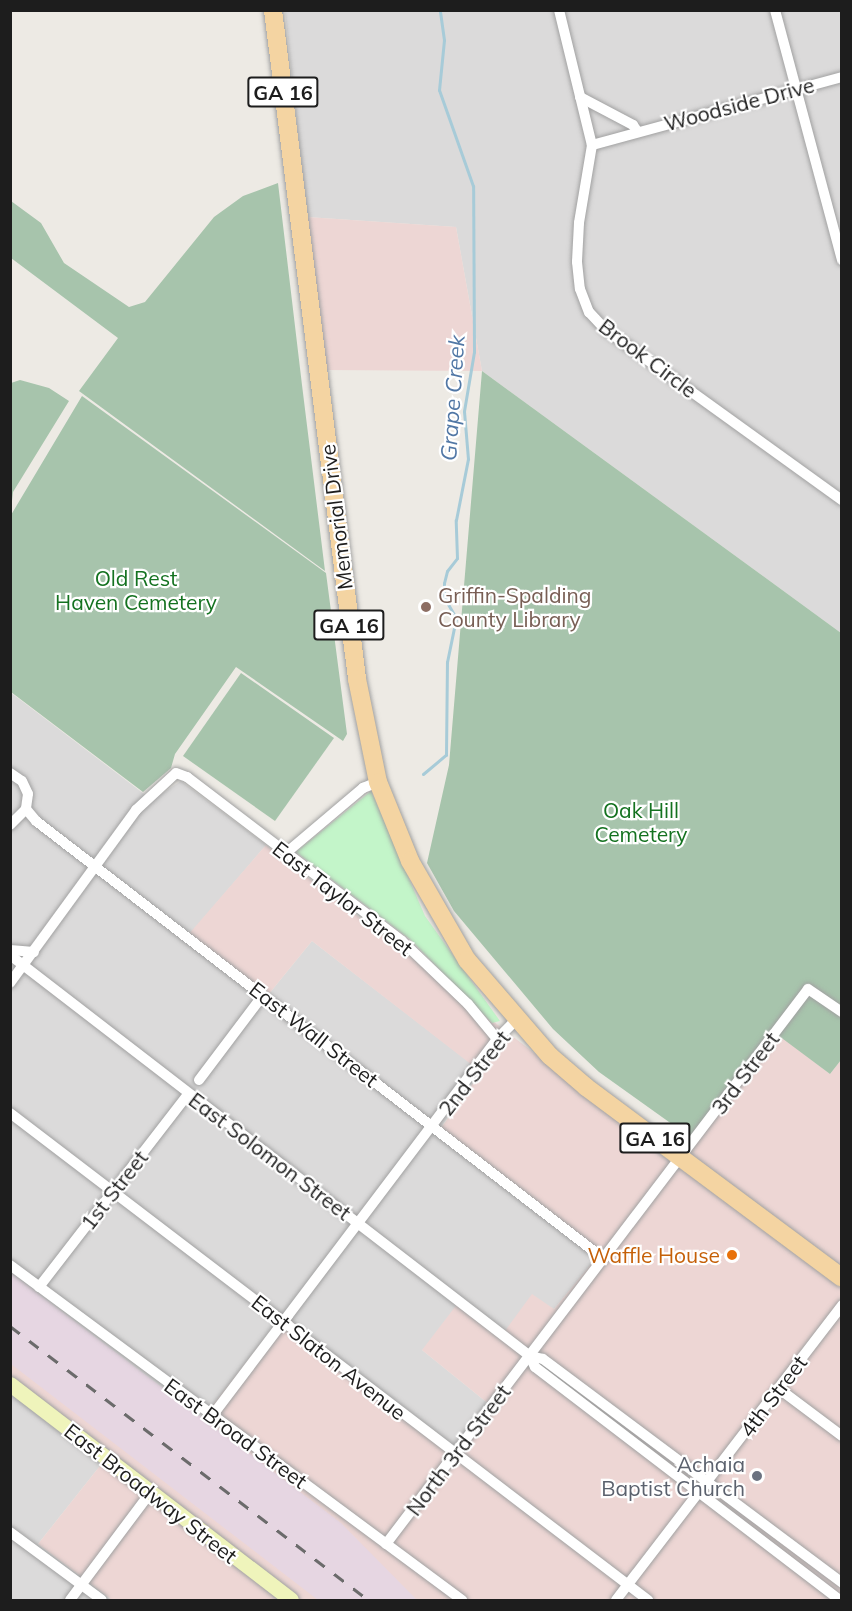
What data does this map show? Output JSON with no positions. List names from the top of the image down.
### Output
{
  "streets": {
    "main road": ["GA 16", "Memorial Drive", "East Broadway Street"],
    "street": [
      "Woodside Drive",
      "Brook Circle",
      "East Taylor Street",
      "East Wall Street",
      "2nd Street",
      "3rd Street",
      "East Solomon Street",
      "1st Street",
      "East Slaton Avenue",
      "4th Street",
      "East Broad Street",
      "North 3rd Street"
    ]
  },
  "crossings": [
    ["GA 16", "Memorial Drive"],
    ["GA 16", "2nd Street"],
    ["GA 16", "3rd Street"],
    ["Woodside Drive", "Brook Circle"],
    ["Memorial Drive", "2nd Street"],
    ["East Taylor Street", "East Wall Street"],
    ["East Taylor Street", "2nd Street"],
    ["East Wall Street", "2nd Street"],
    ["East Wall Street", "3rd Street"],
    ["East Wall Street", "North 3rd Street"],
    ["2nd Street", "East Solomon Street"],
    ["2nd Street", "East Slaton Avenue"],
    ["3rd Street", "North 3rd Street"],
    ["East Solomon Street", "1st Street"],
    ["East Solomon Street", "4th Street"],
    ["East Solomon Street", "North 3rd Street"],
    ["1st Street", "East Slaton Avenue"],
    ["1st Street", "East Broad Street"],
    ["East Slaton Avenue", "4th Street"],
    ["East Slaton Avenue", "North 3rd Street"],
    ["East Broad Street", "North 3rd Street"]
  ],
  "water": ["Grape Creek"],
  "parks": ["Old Rest Haven Cemetery", "Oak Hill Cemetery"],
  "places": ["Griffin-Spalding County Library", "Waffle House", "Achaia Baptist Church"]
}
